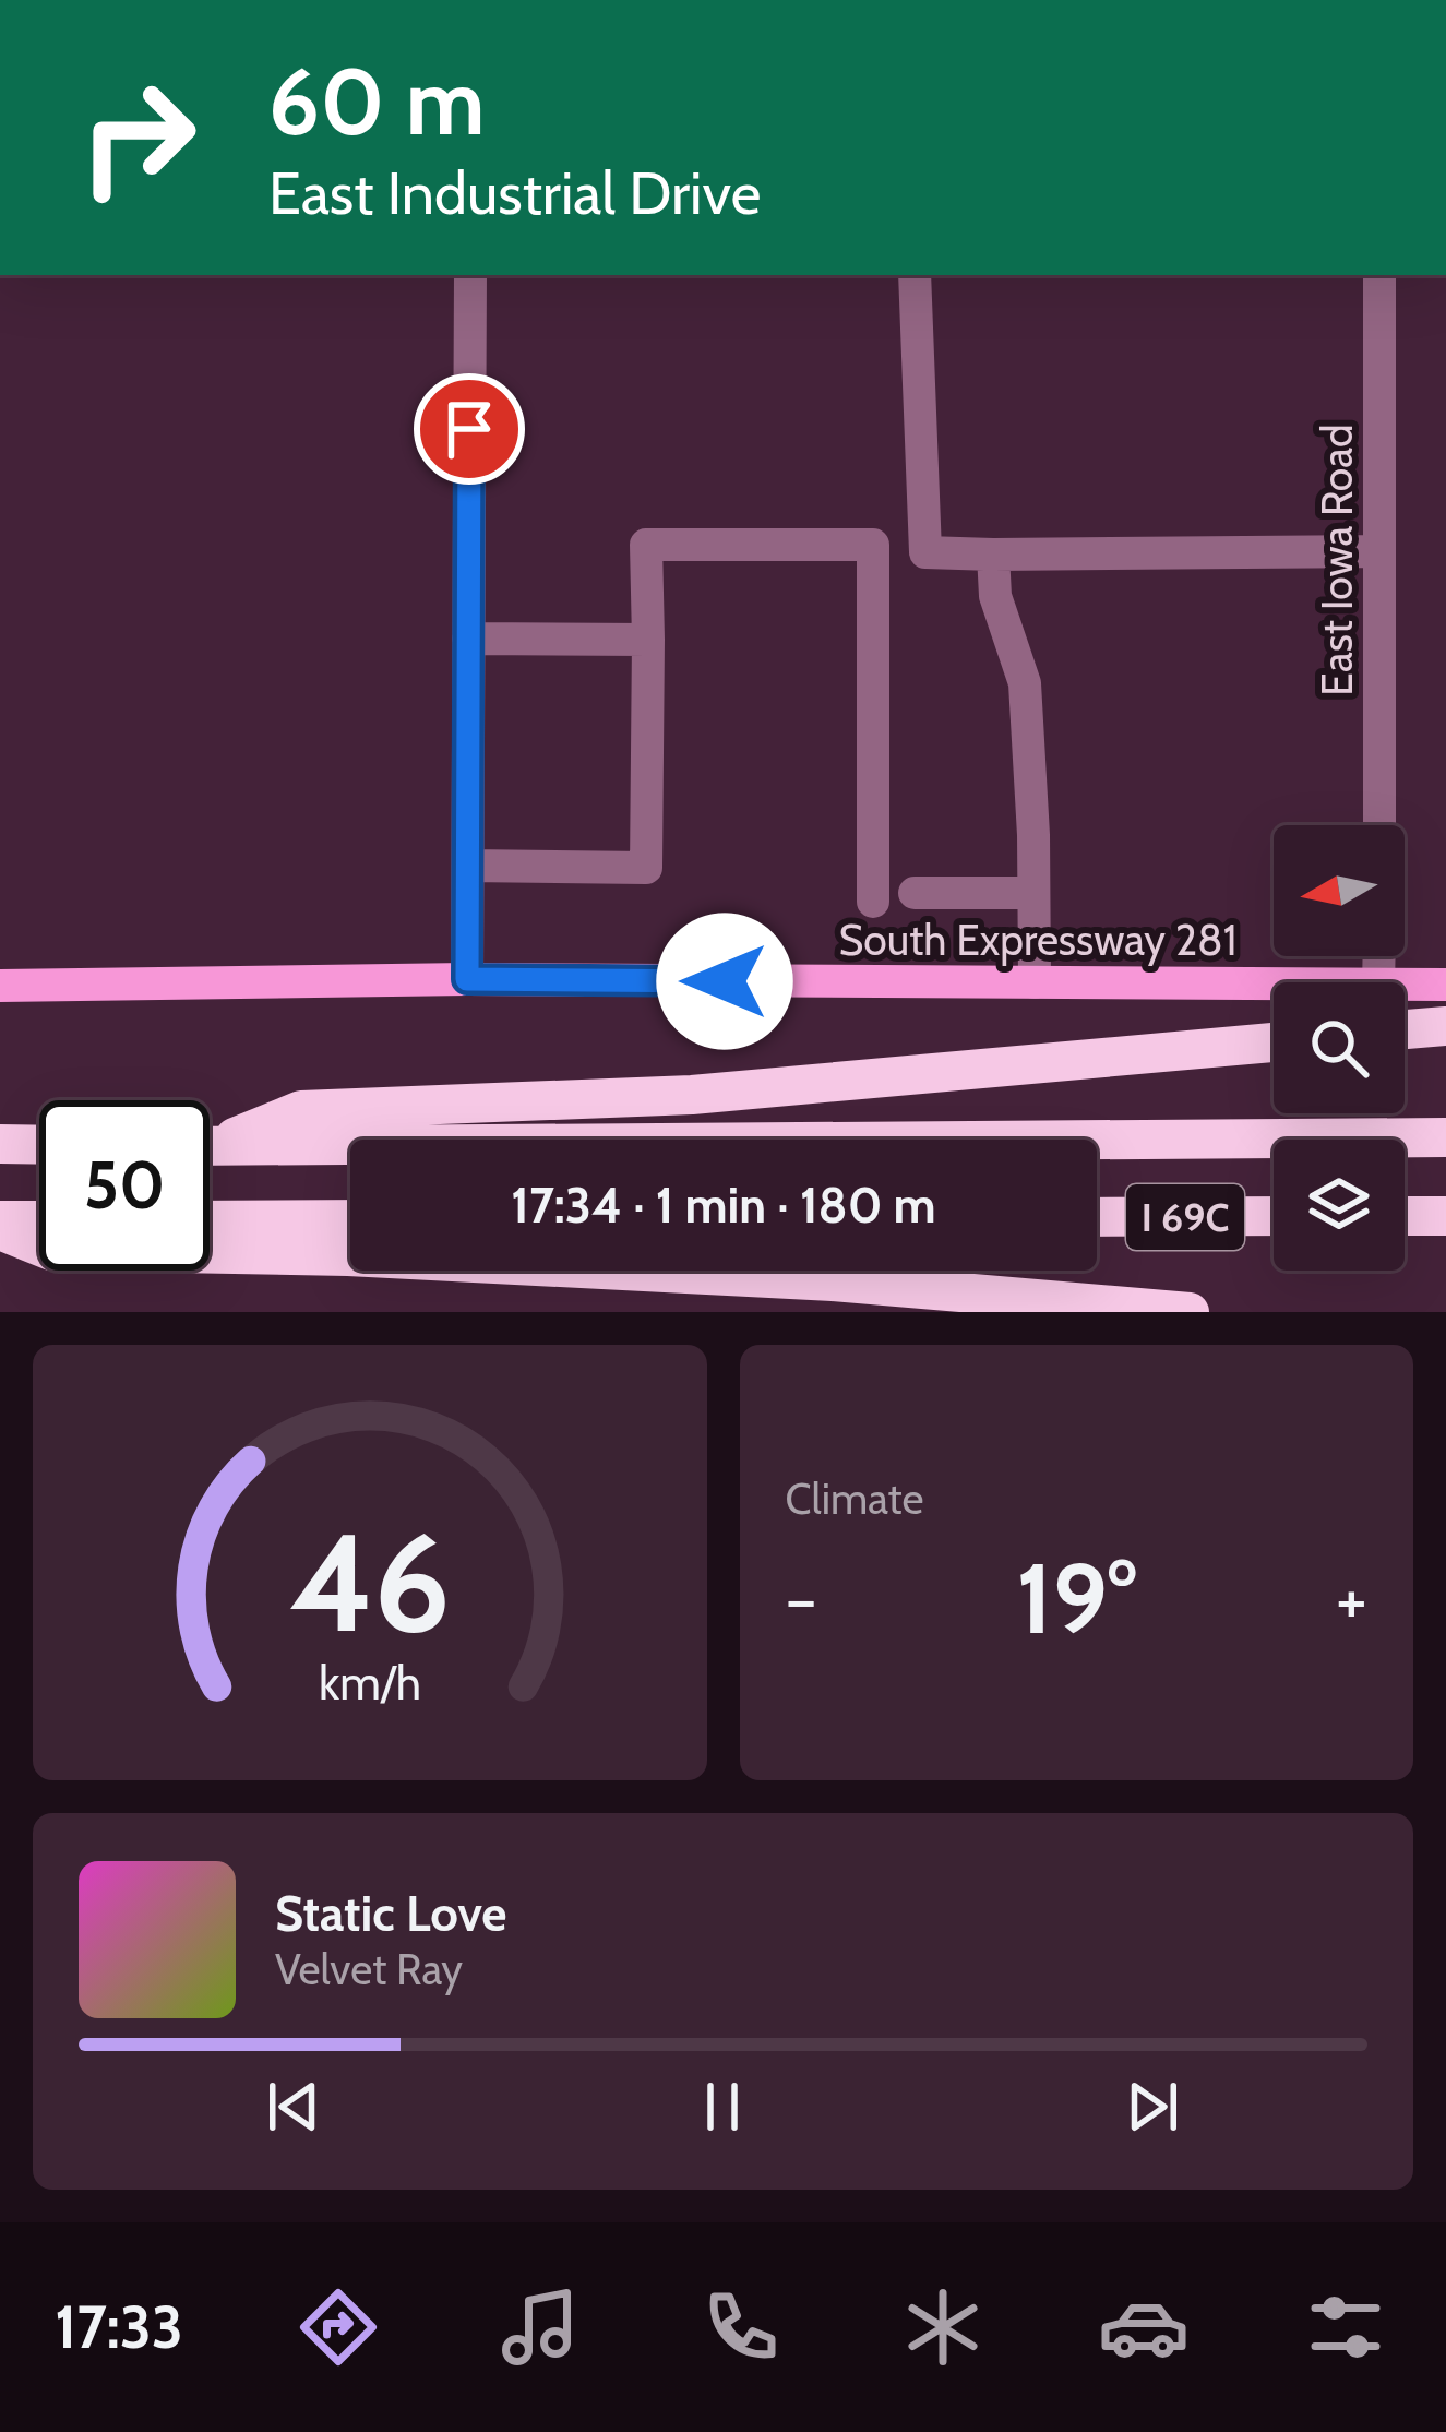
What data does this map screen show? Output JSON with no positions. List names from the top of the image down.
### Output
{
  "streets": {
    "highway": ["I 69C"],
    "main road": ["South Expressway 281"],
    "street": ["East Iowa Road"]
  },
  "north": "left",
  "page": {
    "turn": ["60 m", "East Industrial Drive"],
    "limit": "50",
    "trip": "17:34 · 1 min · 180 m",
    "tile": "Climate",
    "heat": ["−", "19°", "+"],
    "song": ["Static Love", "Velvet Ray"],
    "tabs": "17:33",
    "gauge": ["46", "km/h"]
  }
}
